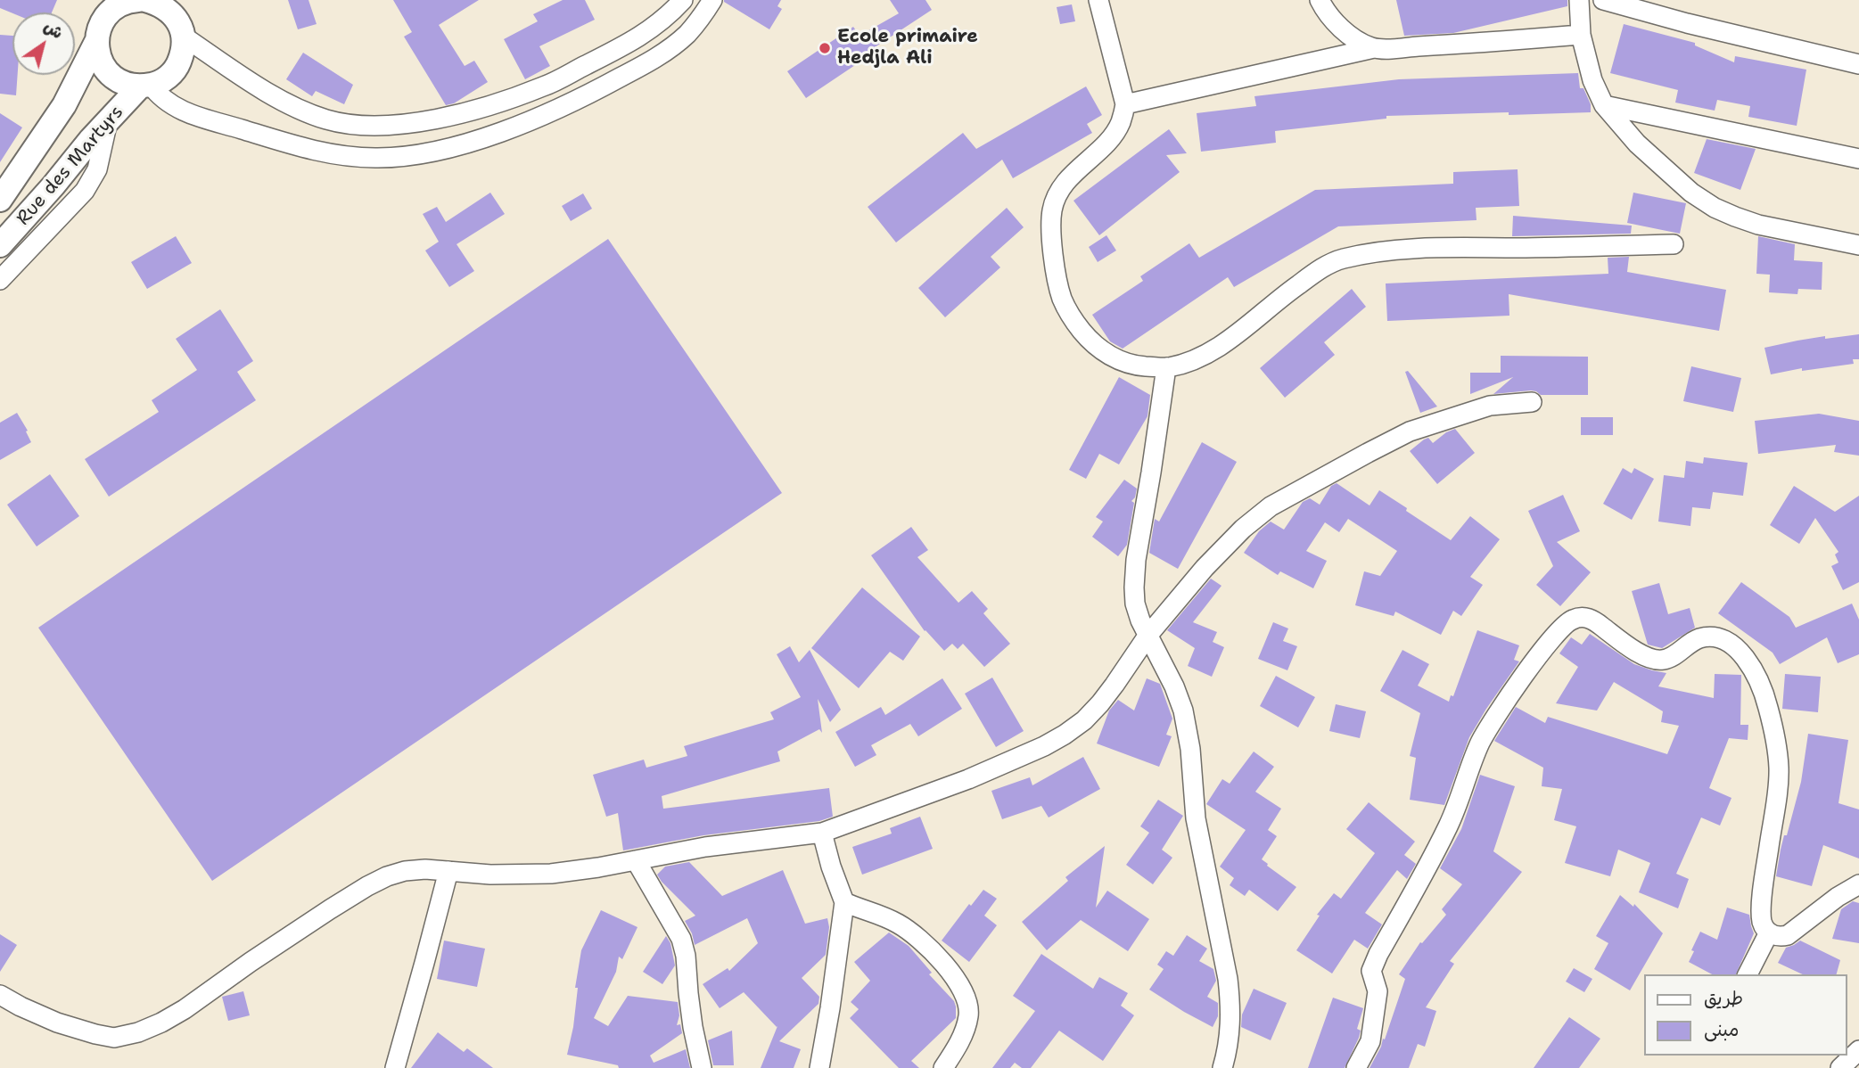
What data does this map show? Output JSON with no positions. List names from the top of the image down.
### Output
{
  "streets": {
    "main road": ["Rue des Martyrs"]
  },
  "places": ["Ecole primaire Hedjla Ali"],
  "legend": ["طريق", "مبنى"],
  "north": "top right"
}
